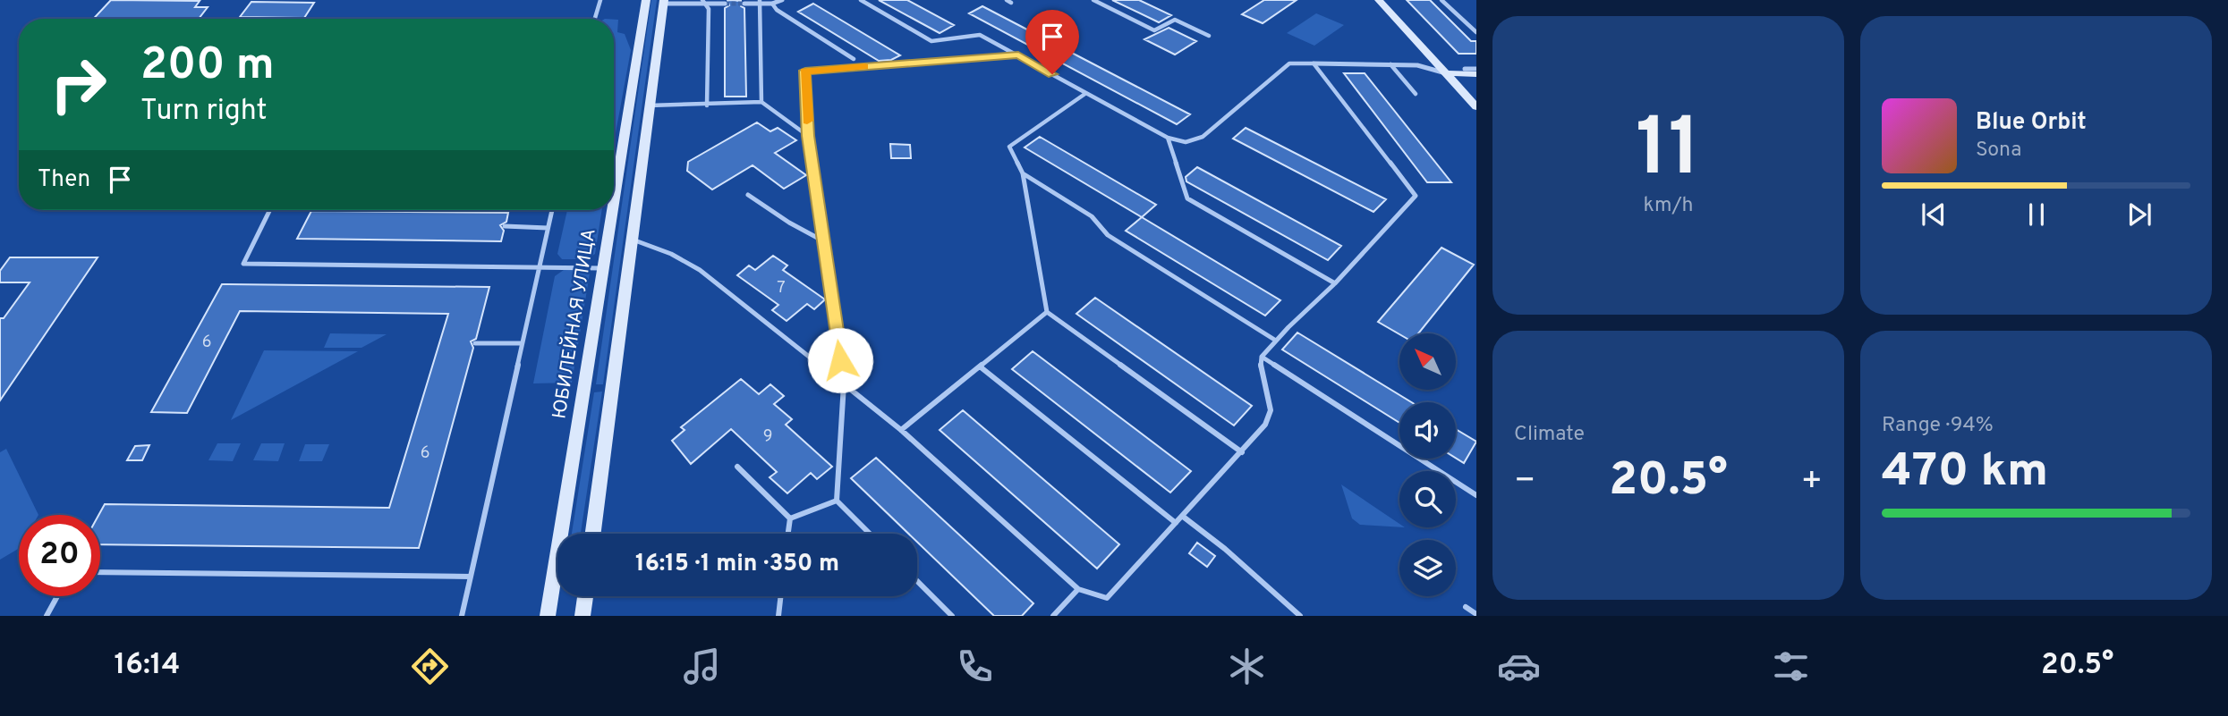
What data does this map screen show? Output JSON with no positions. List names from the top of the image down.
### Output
{
  "streets": {
    "main road": ["ЮБИЛЕЙНАЯ УЛИЦА"]
  },
  "house_numbers": [
    "7",
    "6",
    "9",
    "6"
  ],
  "north": "top left",
  "page": {
    "tile": [
      ["11", "km/h"],
      "Climate",
      ["Range · 94%", "470 km"]
    ],
    "turn": ["200 m", "Turn right"],
    "song": ["Blue Orbit", "Sona"],
    "then": "Then",
    "heat": ["−", "20.5°", "+"],
    "limit": "20",
    "trip": "16:15 · 1 min · 350 m",
    "tabs": ["16:14", "20.5°"]
  }
}
